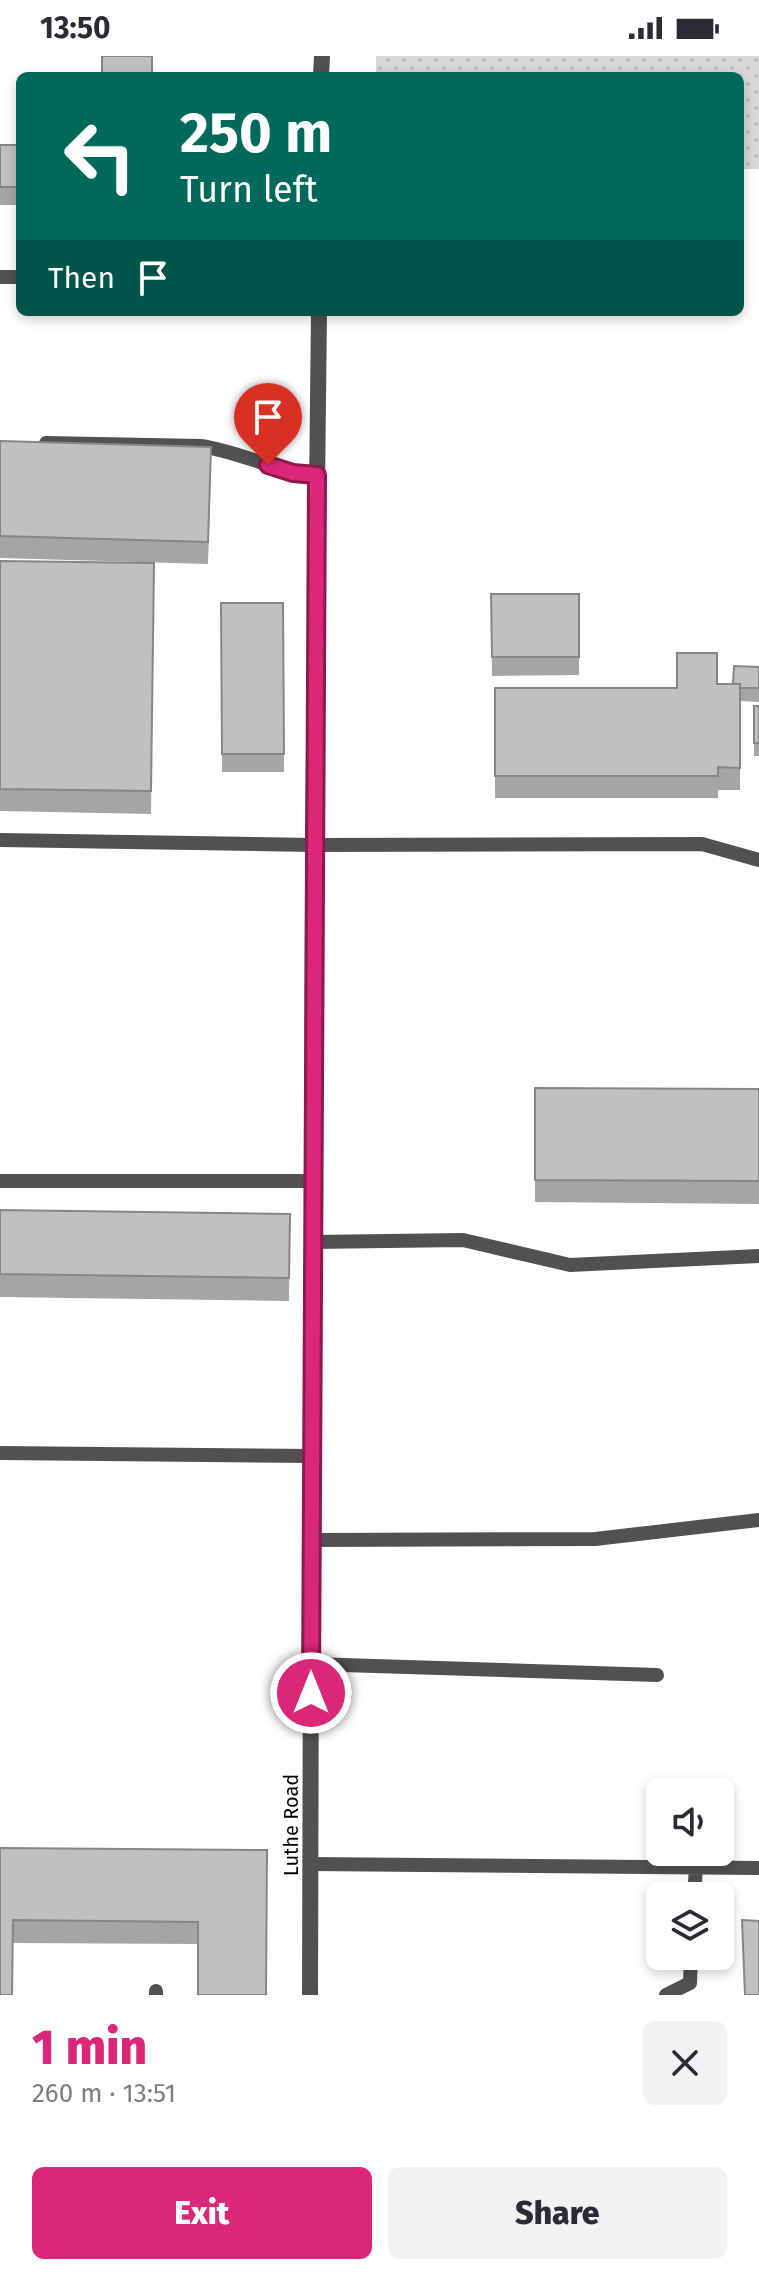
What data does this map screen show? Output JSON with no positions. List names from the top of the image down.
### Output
{
  "streets": {
    "street": ["Luthe Road"]
  },
  "page": {
    "status": "13:50",
    "turn": ["250 m", "Turn left"],
    "then": "Then",
    "heading": ["1 min", "260 m · 13:51"],
    "buttons": ["Exit", "Share"]
  }
}
